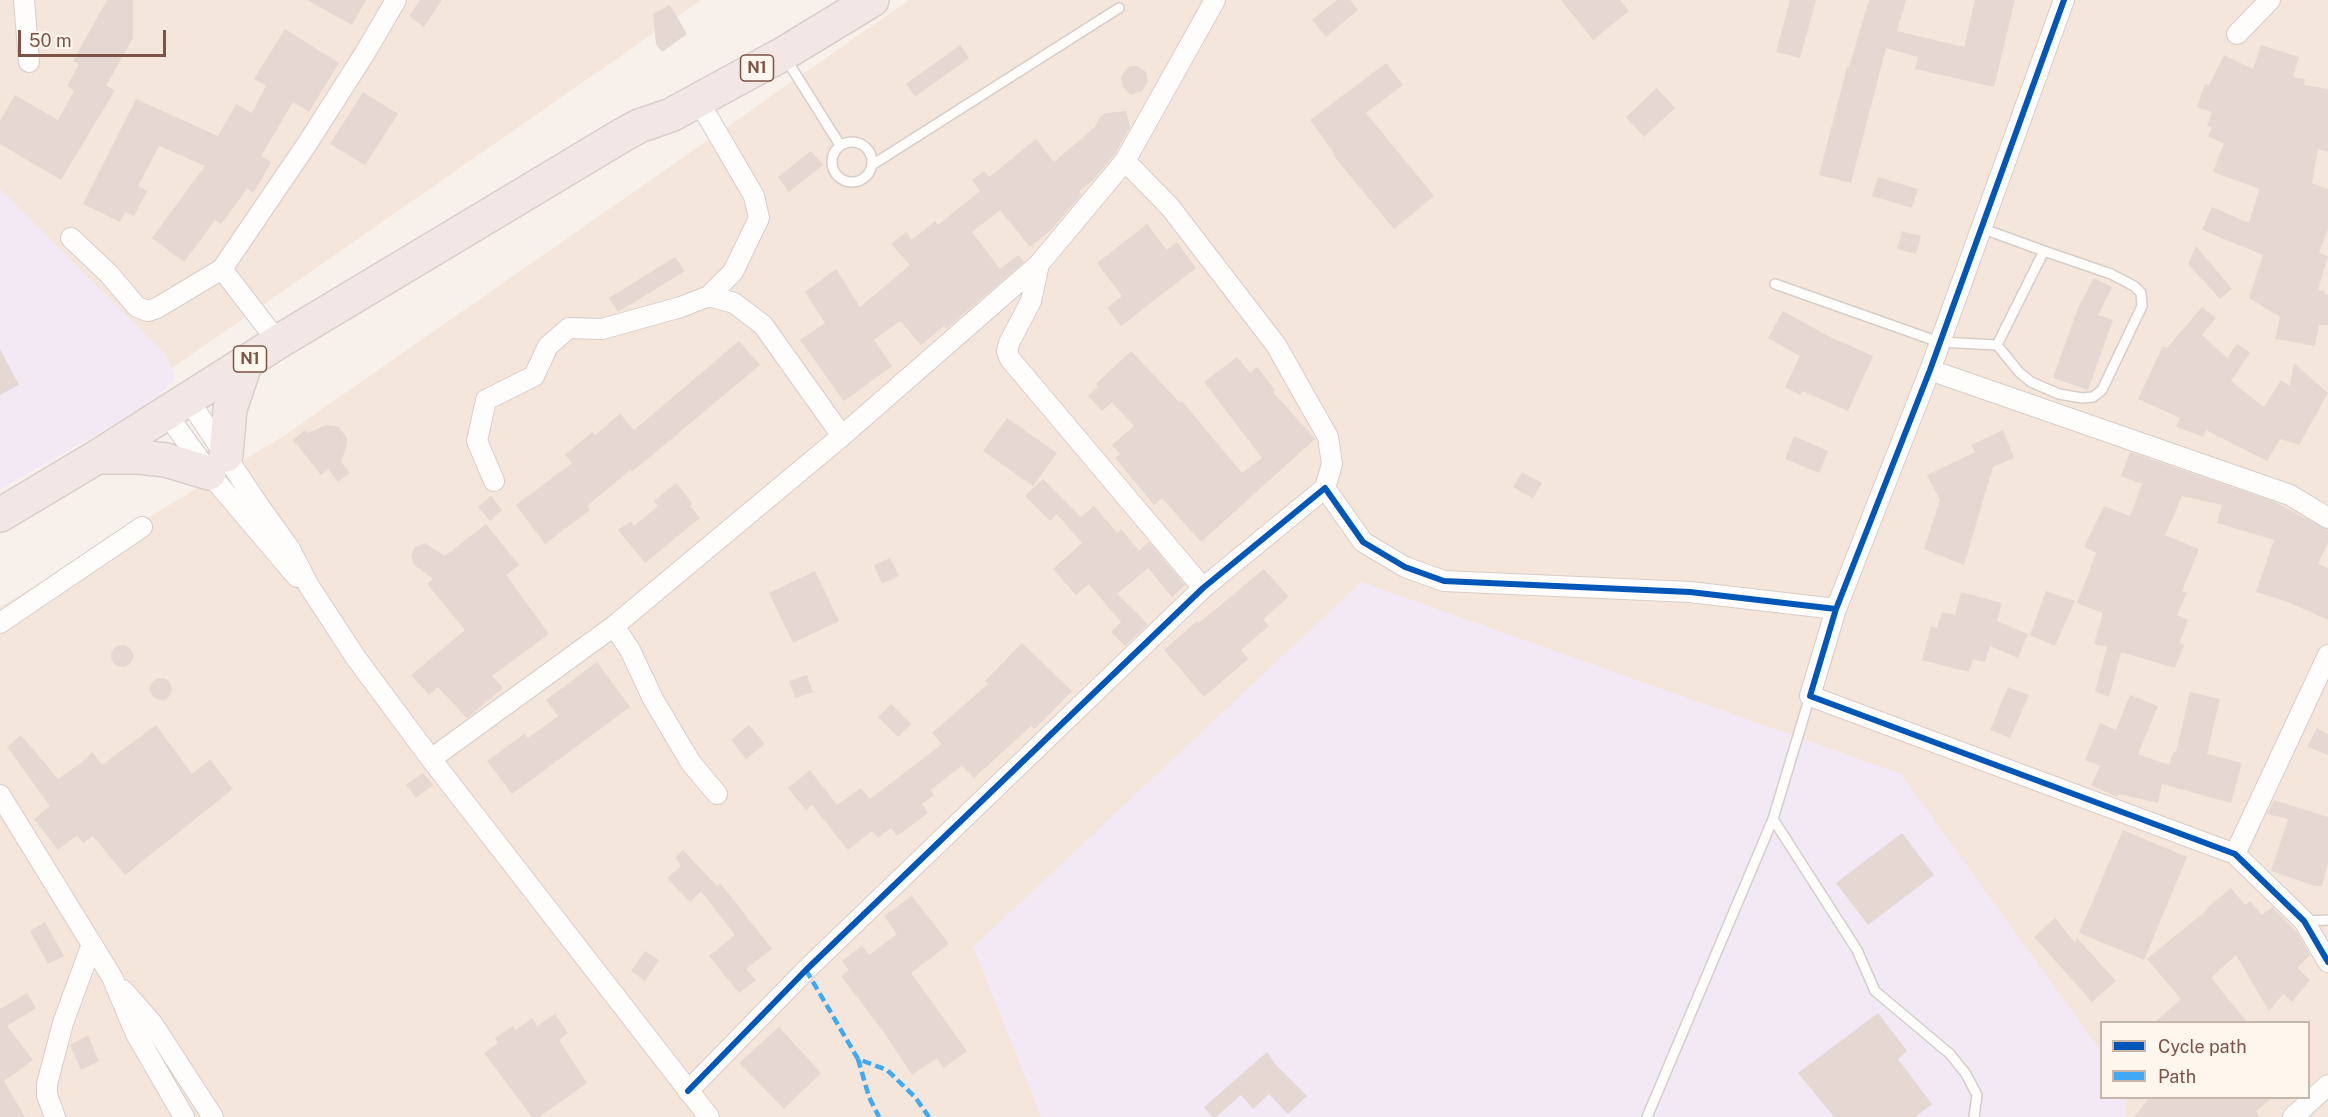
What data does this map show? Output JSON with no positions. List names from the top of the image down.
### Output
{
  "streets": {
    "highway": ["N1"]
  },
  "legend": ["Cycle path", "Path"],
  "scale_bar": "50 m"
}
